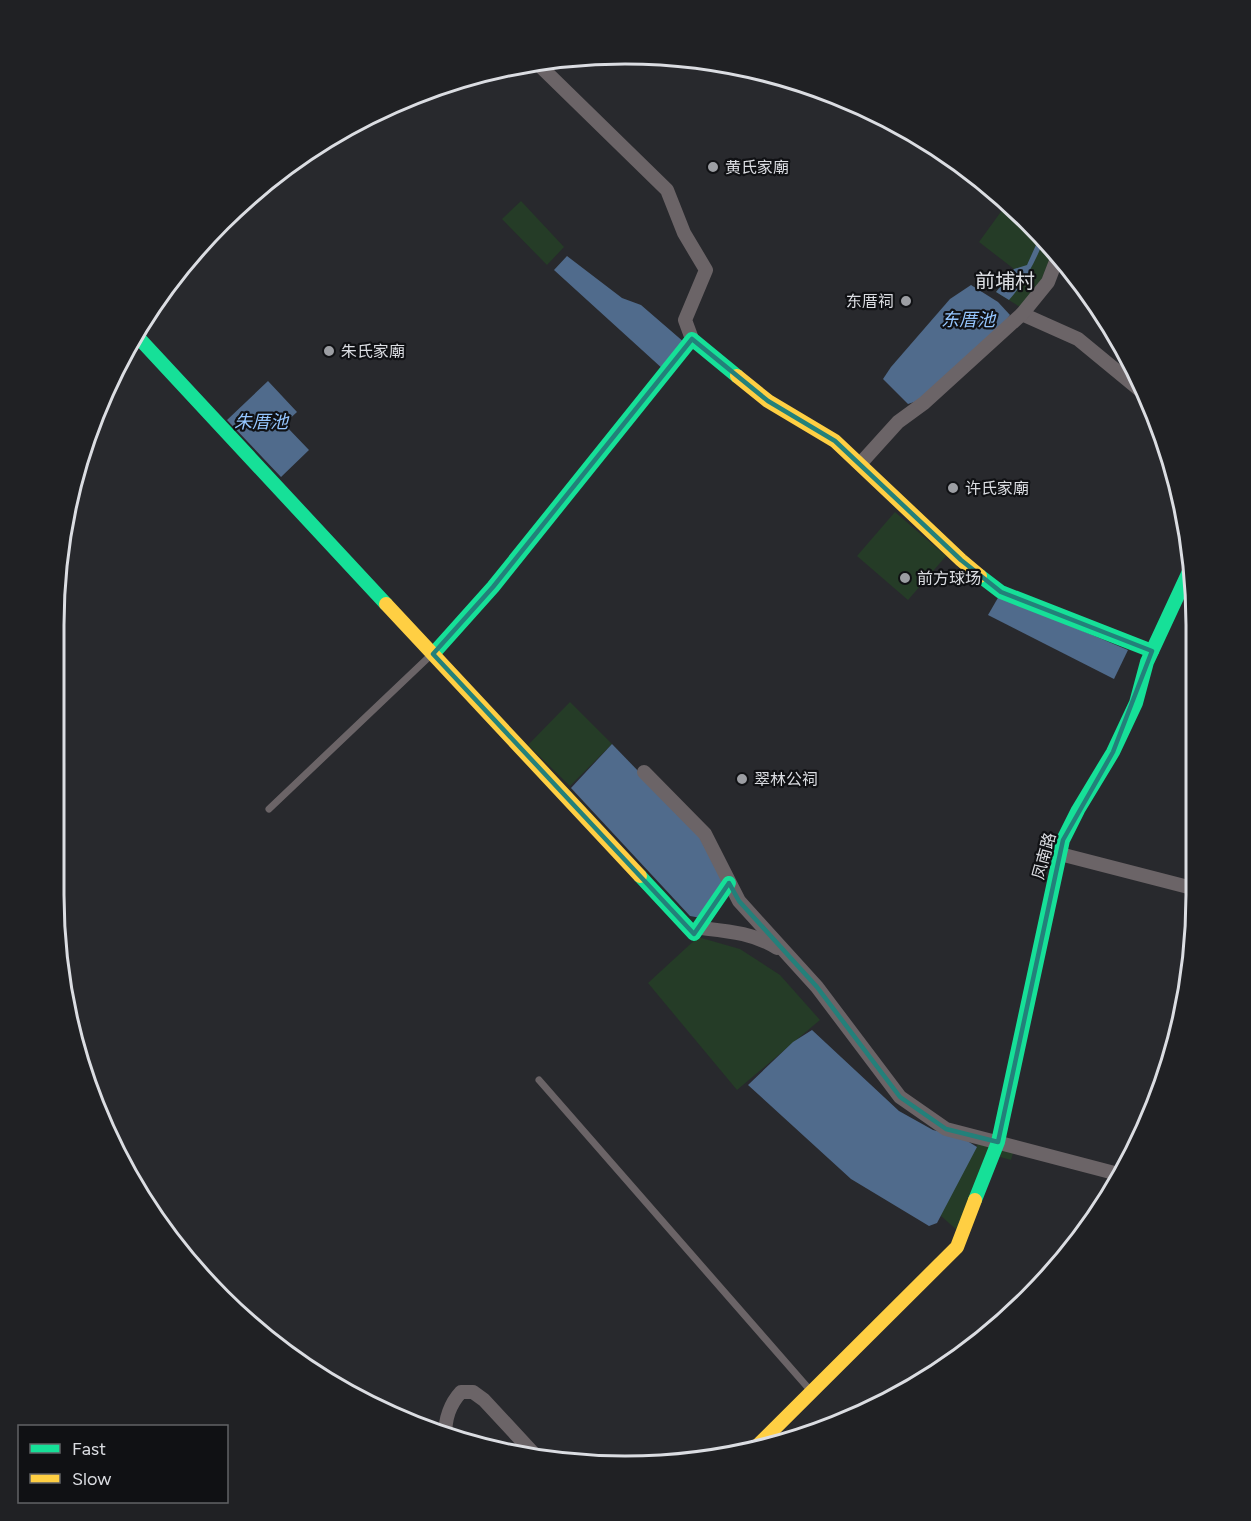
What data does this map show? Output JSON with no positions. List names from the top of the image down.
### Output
{
  "streets": {
    "street": ["凤南路"]
  },
  "districts": ["前埔村"],
  "water": ["东厝池", "朱厝池"],
  "places": [
    "黄氏家廟",
    "东厝祠",
    "朱氏家廟",
    "许氏家廟",
    "前方球场",
    "翠林公祠"
  ],
  "legend": ["Fast", "Slow"]
}
